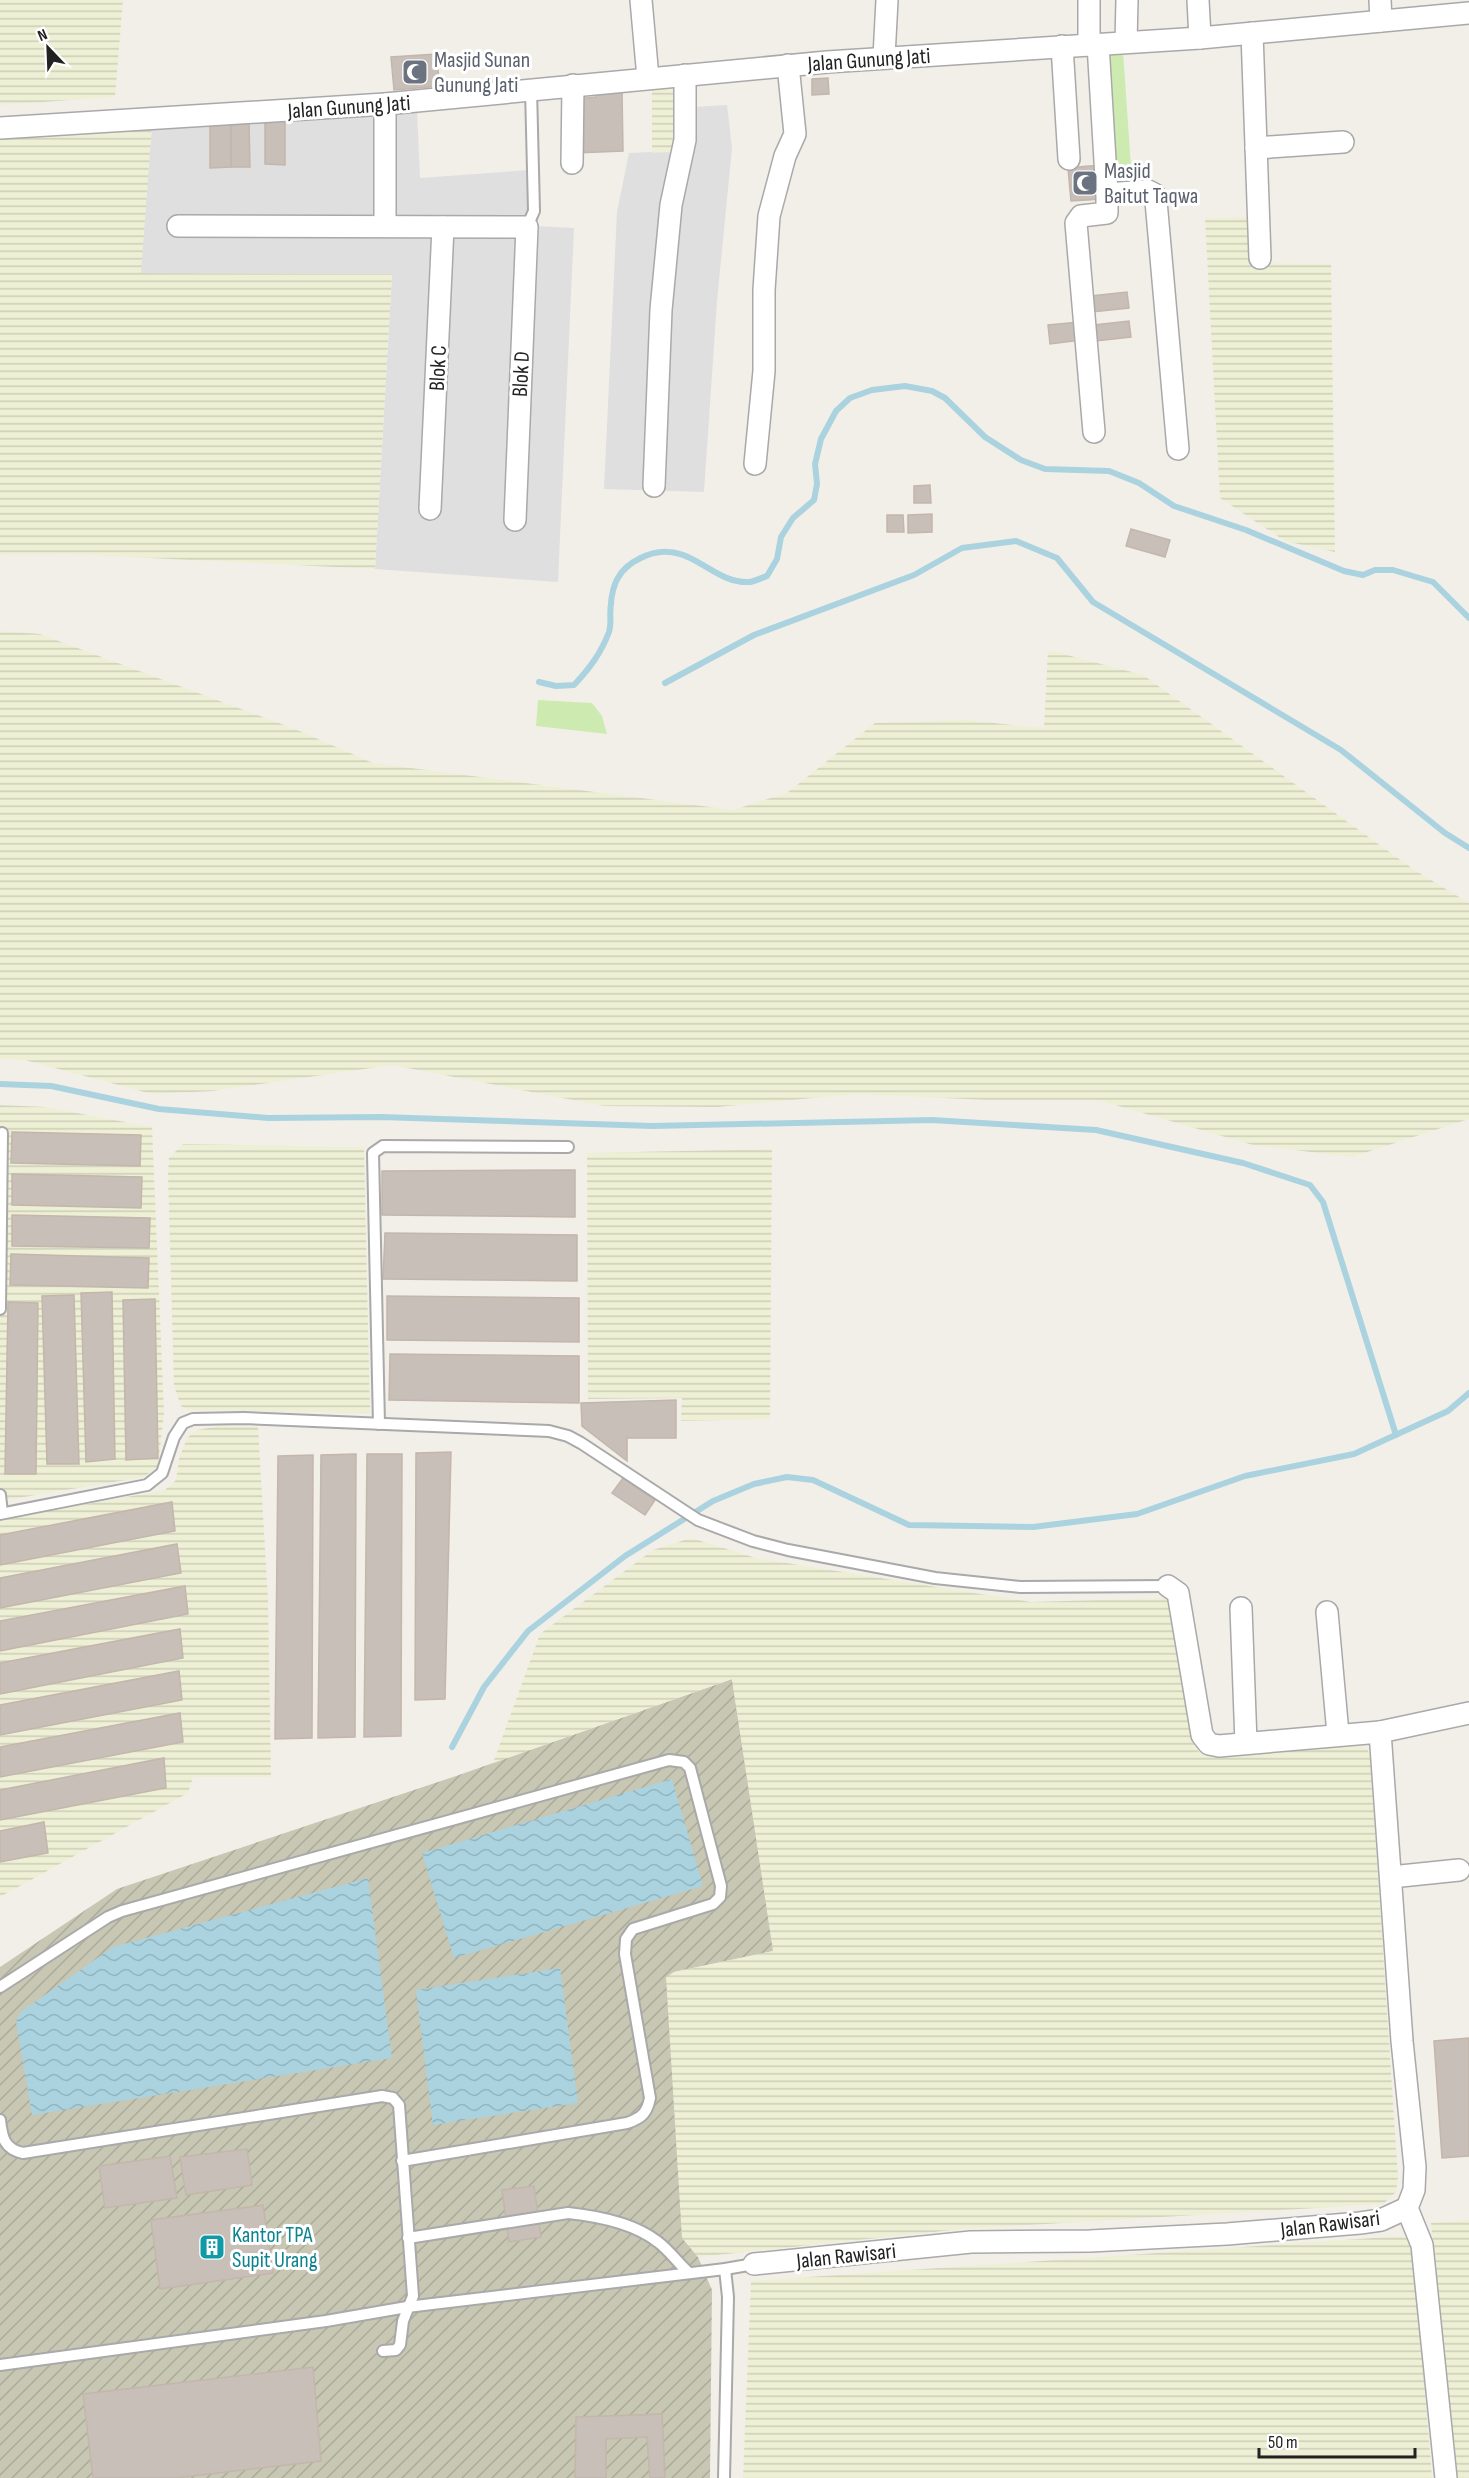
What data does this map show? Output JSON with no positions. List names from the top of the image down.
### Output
{
  "streets": {
    "street": [
      "Jalan Gunung Jati",
      "Blok C",
      "Blok D",
      "Jalan Rawisari"
    ]
  },
  "places": {
    "mosque": ["Masjid Sunan Gunung Jati", "Masjid Baitut Taqwa"],
    "building": ["Kantor TPA Supit Urang"]
  },
  "scale_bar": "50 m",
  "north": "top left"
}
